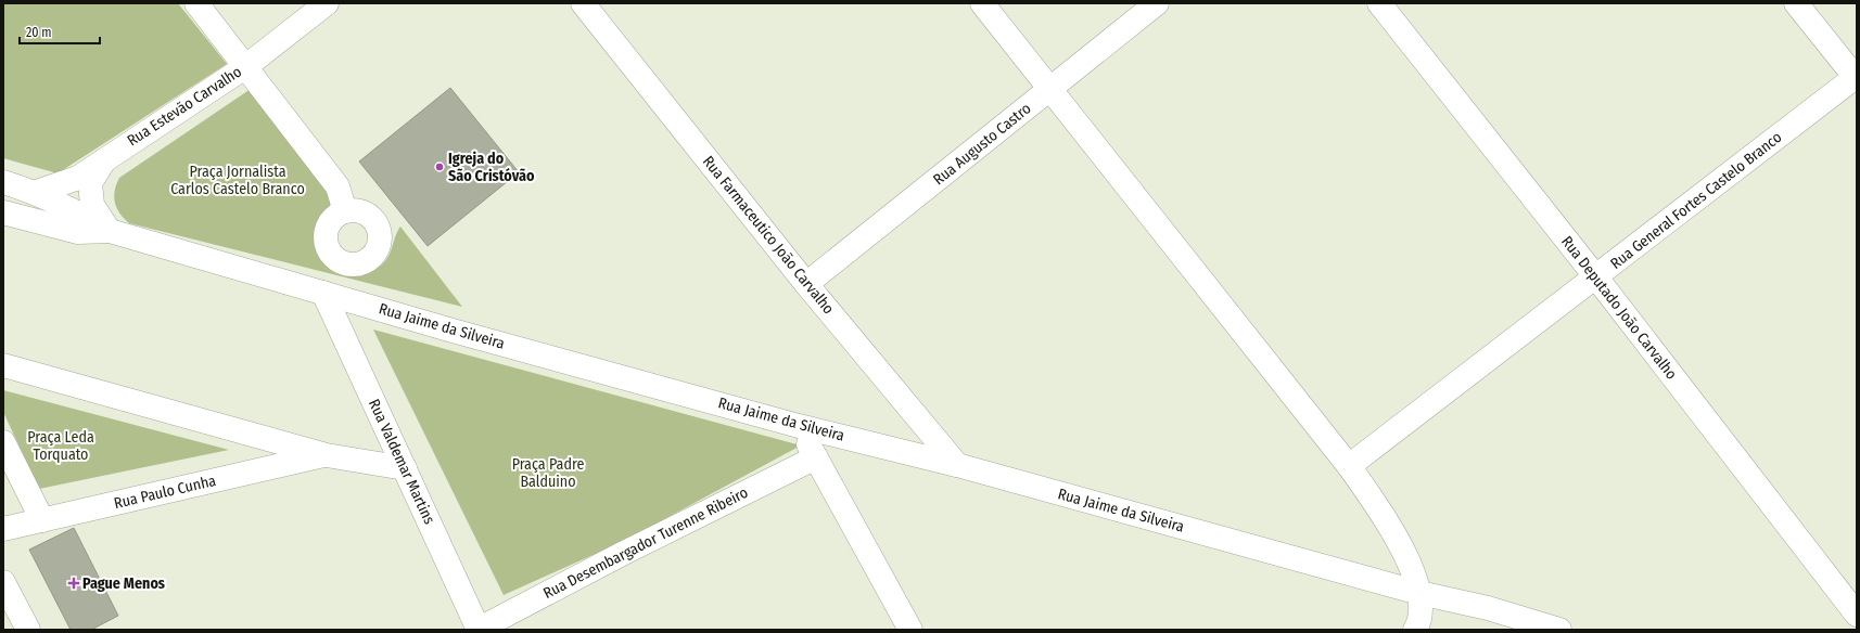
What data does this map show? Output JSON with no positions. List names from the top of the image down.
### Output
{
  "streets": {
    "street": [
      "Rua Estevão Carvalho",
      "Rua Augusto Castro",
      "Rua General Fortes Castelo Branco",
      "Rua Farmaceutico João Carvalho",
      "Rua Deputado João Carvalho",
      "Rua Jaime da Silveira",
      "Rua Valdemar Martins",
      "Rua Paulo Cunha",
      "Rua Desembargador Turenne Ribeiro"
    ]
  },
  "crossings": [
    ["Rua Estevão Carvalho", "Rua Jaime da Silveira"],
    ["Rua Augusto Castro", "Rua Farmaceutico João Carvalho"],
    ["Rua General Fortes Castelo Branco", "Rua Deputado João Carvalho"],
    ["Rua Farmaceutico João Carvalho", "Rua Jaime da Silveira"],
    ["Rua Jaime da Silveira", "Rua Valdemar Martins"],
    ["Rua Valdemar Martins", "Rua Desembargador Turenne Ribeiro"]
  ],
  "parks": ["Praça Jornalista Carlos Castelo Branco", "Praça Leda Torquato", "Praça Padre Balduino"],
  "places": {
    "other": ["Igreja do São Cristóvão"],
    "health": ["Pague Menos"]
  },
  "scale_bar": "20 m"
}
